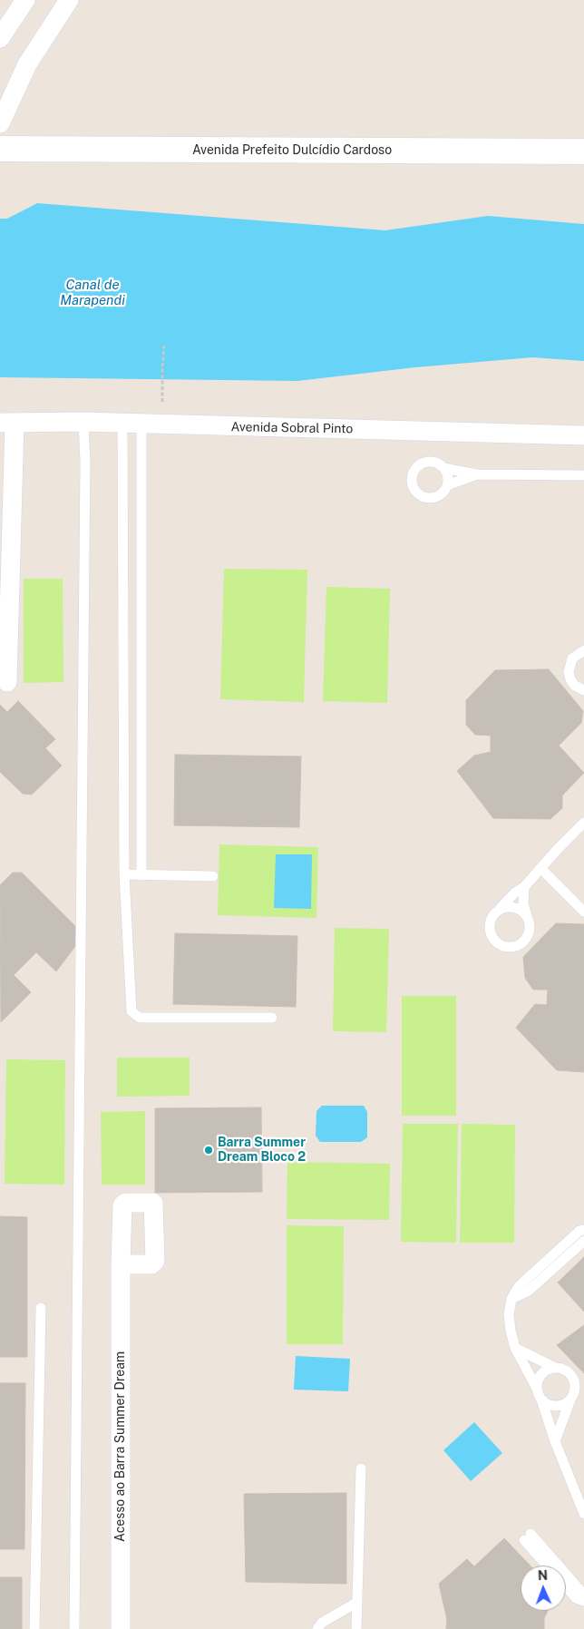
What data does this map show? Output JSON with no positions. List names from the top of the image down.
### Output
{
  "streets": {
    "street": ["Avenida Prefeito Dulcídio Cardoso", "Avenida Sobral Pinto", "Acesso ao Barra Summer Dream"]
  },
  "water": ["Canal de Marapendi"],
  "places": ["Barra Summer Dream Bloco 2"],
  "north": "top"
}
